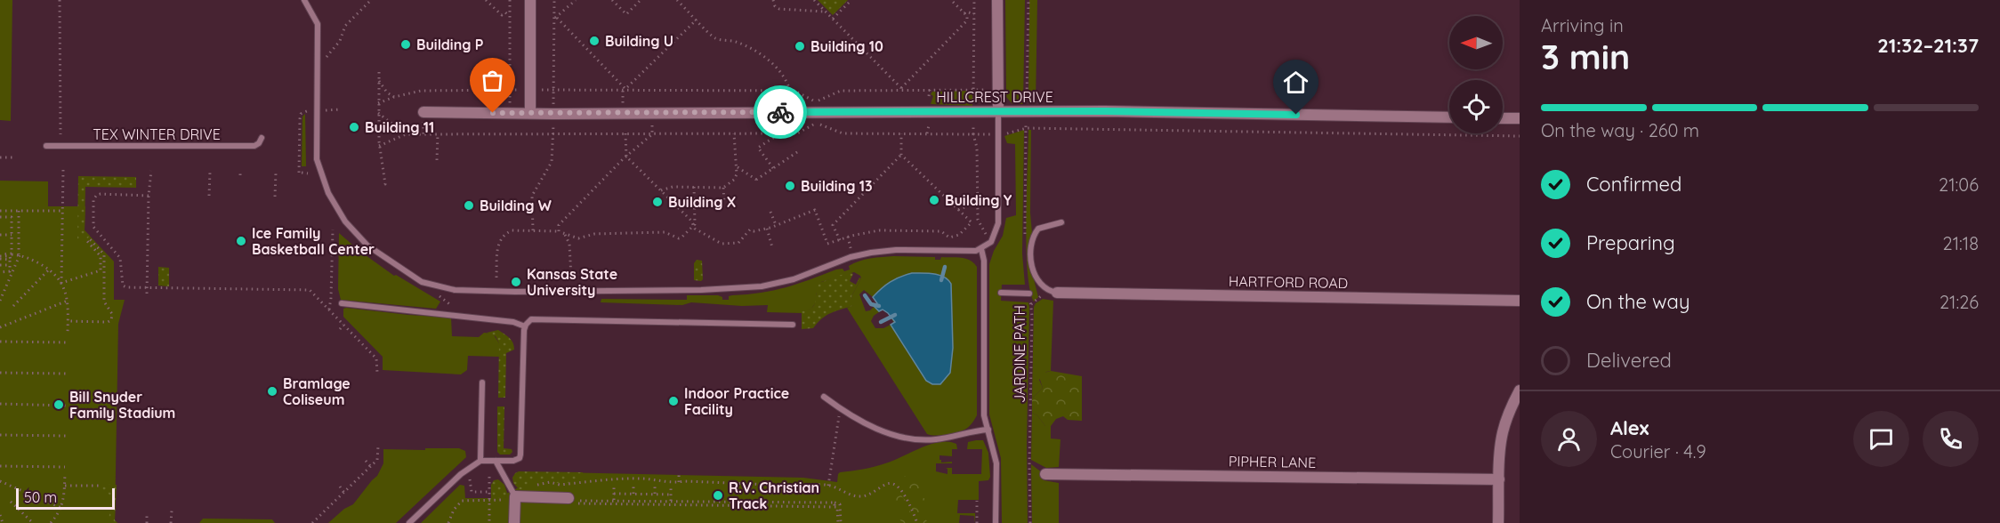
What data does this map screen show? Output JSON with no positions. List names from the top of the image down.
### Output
{
  "streets": {
    "street": ["HILLCREST DRIVE", "HARTFORD ROAD", "PIPHER LANE"],
    "lane": ["TEX WINTER DRIVE"],
    "path": ["JARDINE PATH"]
  },
  "places": [
    "Building U",
    "Building P",
    "Building 10",
    "Building 11",
    "Building 13",
    "Building Y",
    "Building X",
    "Building W",
    "Ice Family Basketball Center",
    "Kansas State University",
    "Bramlage Coliseum",
    "Indoor Practice Facility",
    "Bill Snyder Family Stadium",
    "R.V. Christian Track"
  ],
  "scale_bar": "50 m",
  "north": "left",
  "page": {
    "heading": ["3 min", "Arriving in", "21:32–21:37"],
    "panel": ["Alex", "Courier · 4.9"],
    "bar": "On the way · 260 m",
    "list": [
      ["Confirmed", "21:06"],
      ["Preparing", "21:18"],
      ["On the way", "21:26"],
      "Delivered"
    ],
    "scale": "50 m"
  }
}
